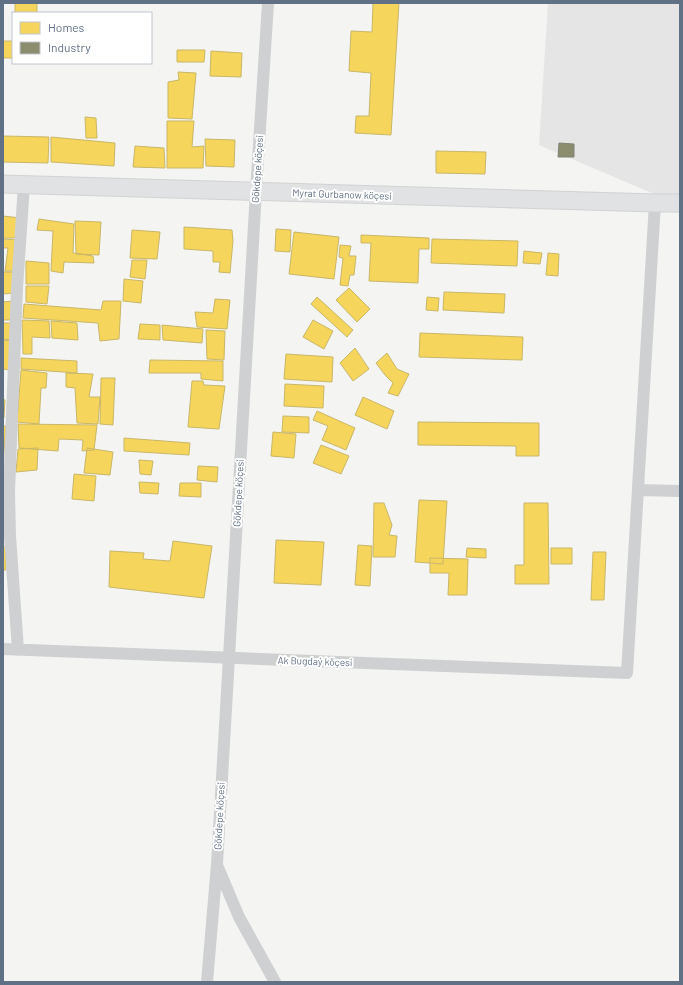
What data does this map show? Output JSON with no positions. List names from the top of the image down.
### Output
{
  "streets": {
    "street": ["Gökdepe köçesi", "Myrat Gurbanow köçesi", "Ak Bugdaý köçesi"]
  },
  "crossings": [
    ["Gökdepe köçesi", "Myrat Gurbanow köçesi"],
    ["Gökdepe köçesi", "Ak Bugdaý köçesi"]
  ],
  "legend": ["Homes", "Industry"]
}
